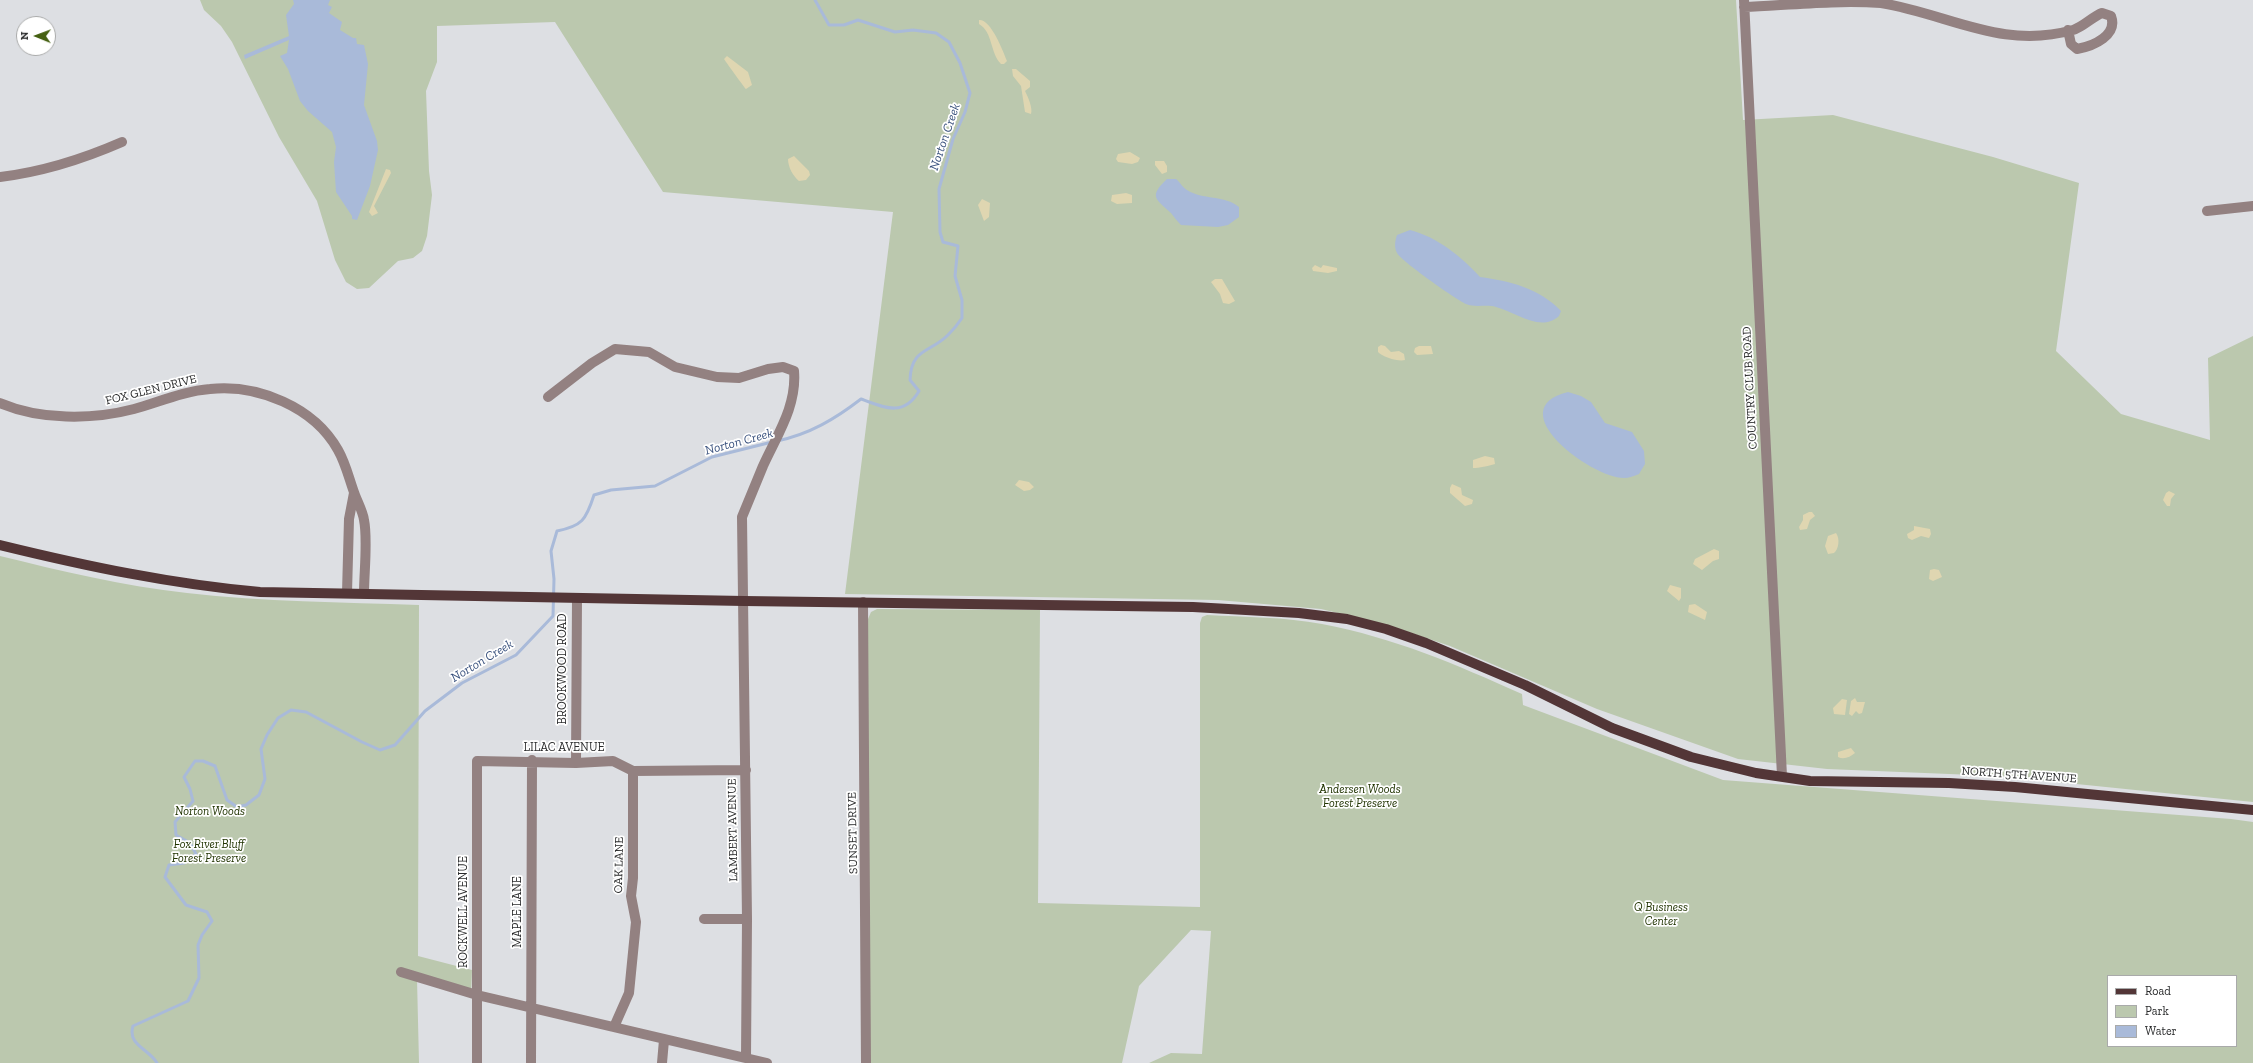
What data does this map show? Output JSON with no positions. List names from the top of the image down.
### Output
{
  "streets": {
    "main road": ["NORTH 5TH AVENUE"],
    "street": [
      "COUNTRY CLUB ROAD",
      "FOX GLEN DRIVE",
      "BROOKWOOD ROAD",
      "LILAC AVENUE",
      "LAMBERT AVENUE",
      "SUNSET DRIVE",
      "OAK LANE",
      "ROCKWELL AVENUE",
      "MAPLE LANE"
    ]
  },
  "crossings": [
    ["COUNTRY CLUB ROAD", "NORTH 5TH AVENUE"],
    ["FOX GLEN DRIVE", "NORTH 5TH AVENUE"],
    ["BROOKWOOD ROAD", "LILAC AVENUE"],
    ["BROOKWOOD ROAD", "NORTH 5TH AVENUE"],
    ["LILAC AVENUE", "LAMBERT AVENUE"],
    ["LILAC AVENUE", "OAK LANE"],
    ["LILAC AVENUE", "ROCKWELL AVENUE"],
    ["LILAC AVENUE", "MAPLE LANE"],
    ["NORTH 5TH AVENUE", "LAMBERT AVENUE"],
    ["NORTH 5TH AVENUE", "SUNSET DRIVE"]
  ],
  "water": ["Norton Creek"],
  "parks": [
    "Andersen Woods Forest Preserve",
    "Norton Woods",
    "Fox River Bluff Forest Preserve",
    "Q Business Center"
  ],
  "legend": ["Road", "Park", "Water"],
  "north": "left"
}
